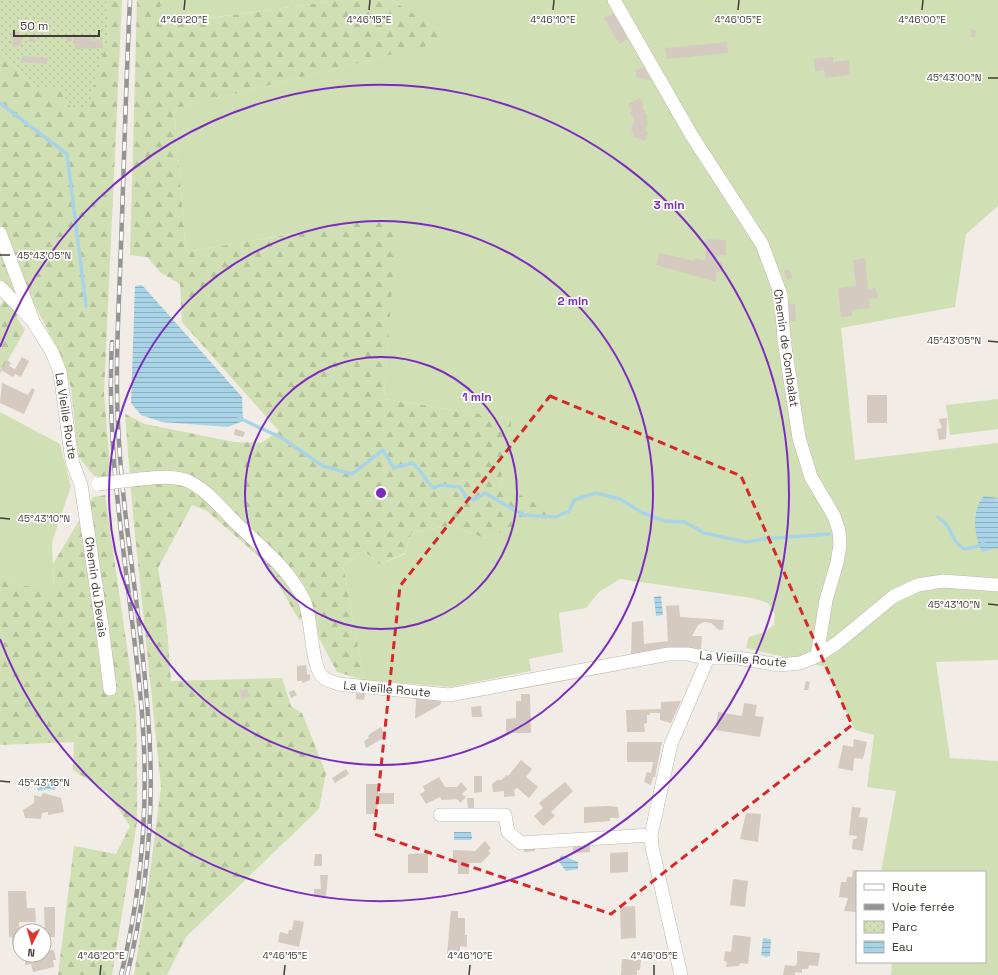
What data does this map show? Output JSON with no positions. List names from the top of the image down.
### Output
{
  "streets": {
    "street": ["Chemin de Combalat", "La Vieille Route", "Chemin du Devais"]
  },
  "crossings": [
    ["Chemin de Combalat", "La Vieille Route"],
    ["La Vieille Route", "Chemin du Devais"]
  ],
  "legend": [
    "Route",
    "Voie ferrée",
    "Parc",
    "Eau"
  ],
  "scale_bar": "50 m",
  "north": "bottom",
  "coordinates": [
    "4°46'20\"E",
    "4°46'15\"E",
    "4°46'10\"E",
    "4°46'05\"E",
    "4°46'00\"E",
    "45°43'00\"N",
    "45°43'05\"N",
    "45°43'10\"N",
    "45°43'15\"N"
  ],
  "rings": ["3 min", "2 min", "1 min"]
}
